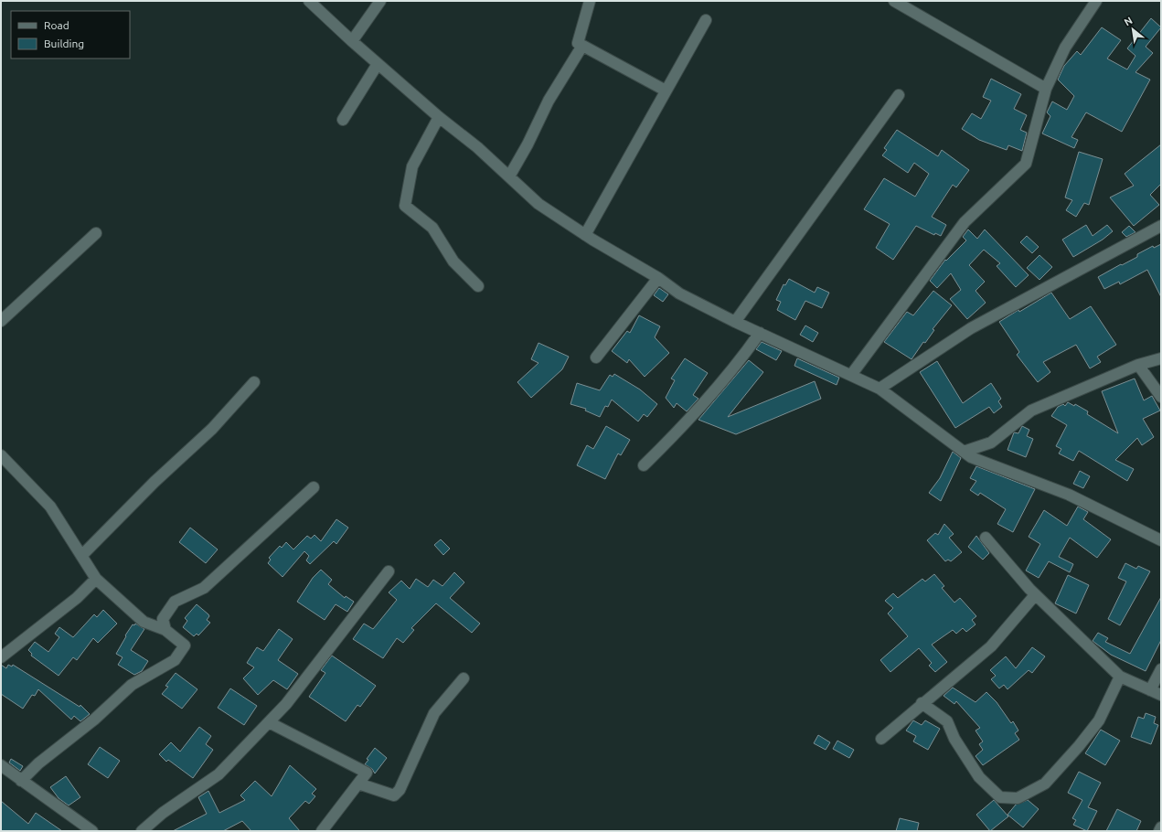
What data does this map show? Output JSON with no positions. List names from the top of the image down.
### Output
{
  "legend": ["Road", "Building"],
  "north": "top left"
}
